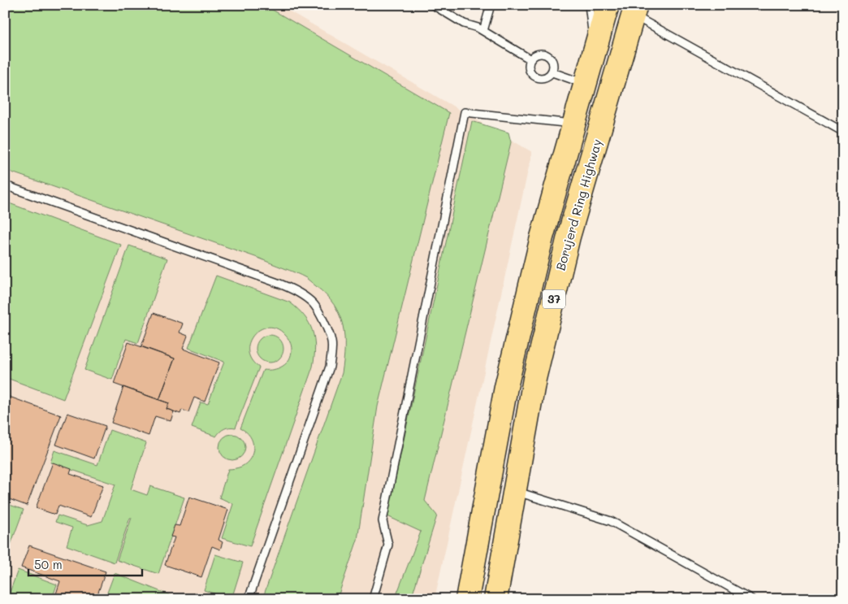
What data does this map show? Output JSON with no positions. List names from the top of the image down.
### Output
{
  "streets": {
    "highway": ["Borujerd Ring Highway", "37"]
  },
  "scale_bar": "50 m"
}
